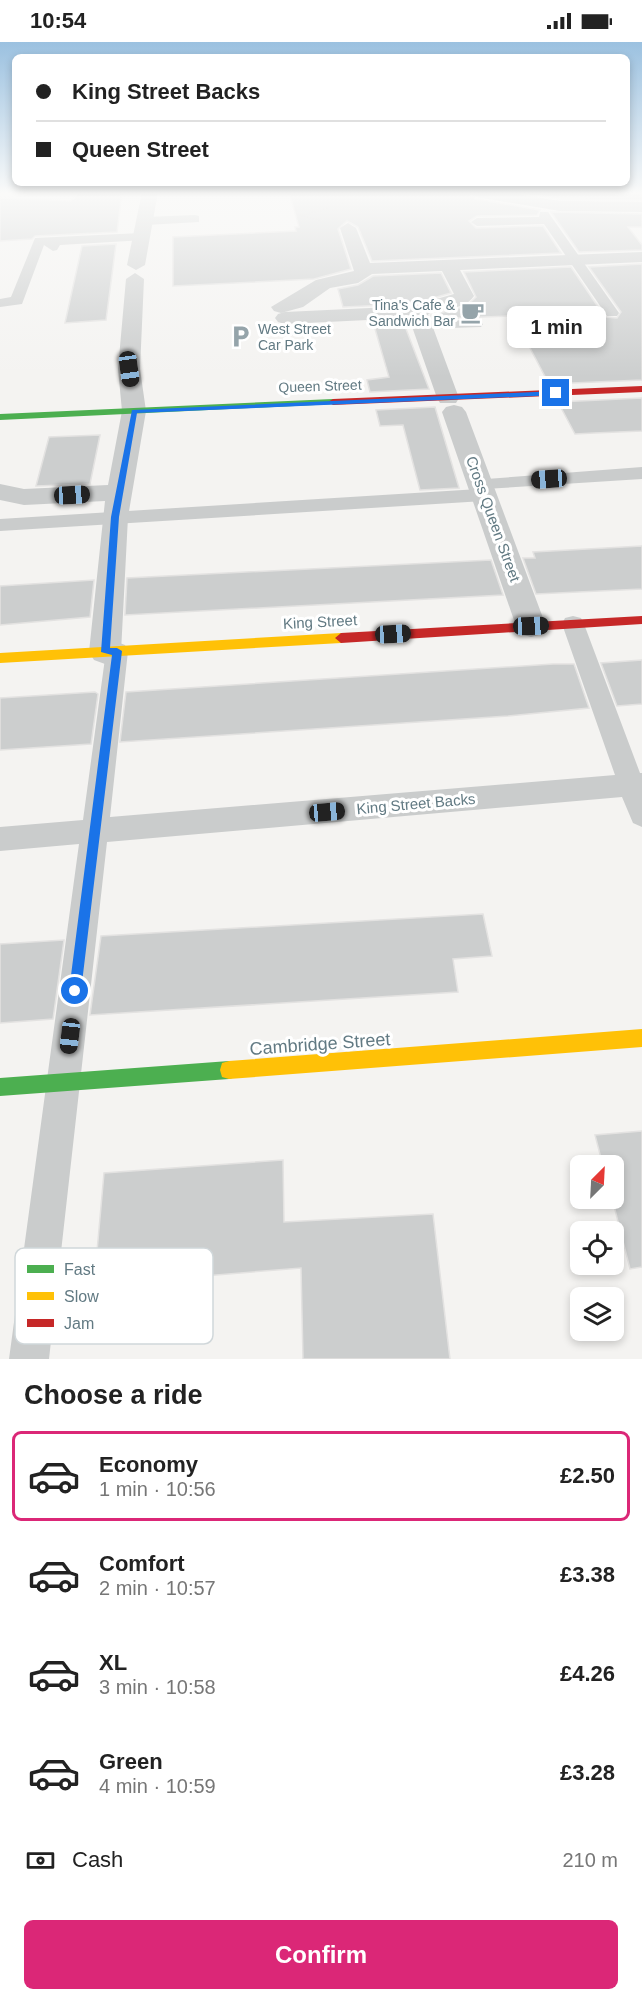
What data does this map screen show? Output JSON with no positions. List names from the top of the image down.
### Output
{
  "streets": {
    "street": [
      "Queen Street",
      "Cross Queen Street",
      "King Street",
      "Cambridge Street"
    ],
    "lane": ["King Street Backs"]
  },
  "crossings": [
    ["Queen Street", "Cross Queen Street"],
    ["Cross Queen Street", "King Street"]
  ],
  "places": {
    "cafe": ["Tina's Cafe & Sandwich Bar"],
    "parking": ["West Street Car Park"]
  },
  "legend": ["Fast", "Slow", "Jam"],
  "north": "top right",
  "page": {
    "status": "10:54",
    "banner": ["King Street Backs", "Queen Street"],
    "bubble": "1 min",
    "heading": "Choose a ride",
    "list": [
      {
        "name": "Economy",
        "note": "1 min · 10:56",
        "value": "£2.50"
      },
      {
        "name": "Comfort",
        "note": "2 min · 10:57",
        "value": "£3.38"
      },
      {
        "name": "XL",
        "note": "3 min · 10:58",
        "value": "£4.26"
      },
      {
        "name": "Green",
        "note": "4 min · 10:59",
        "value": "£3.28"
      }
    ],
    "pay": ["Cash", "210 m"],
    "buttons": "Confirm"
  }
}
